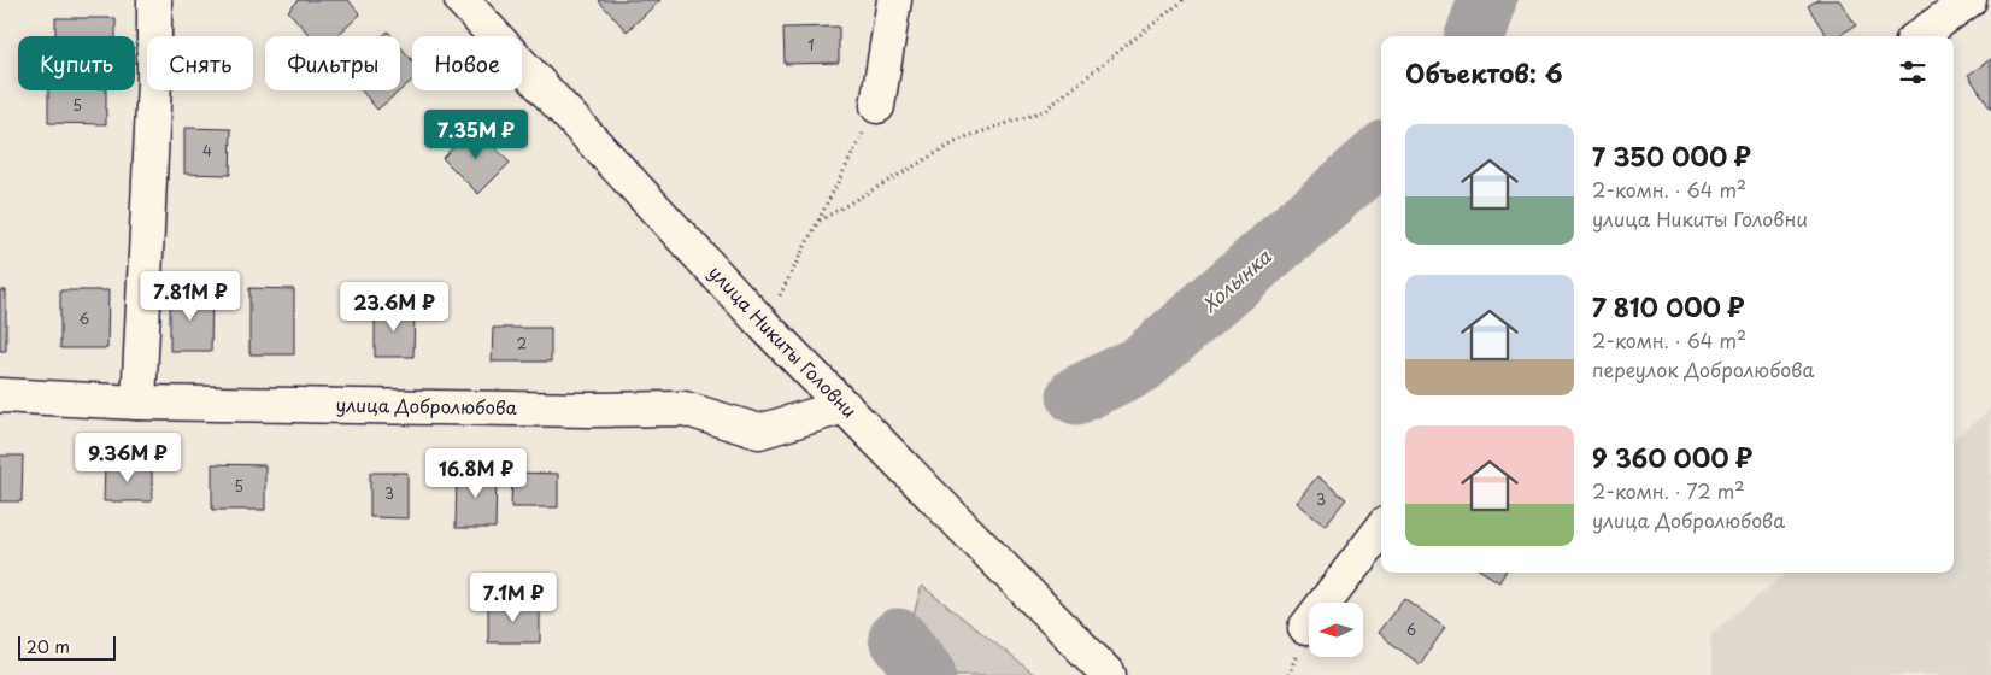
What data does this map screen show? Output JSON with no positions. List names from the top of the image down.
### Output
{
  "streets": {
    "street": ["улица Никиты Головни", "улица Добролюбова"]
  },
  "crossings": [
    ["улица Никиты Головни", "улица Добролюбова"]
  ],
  "water": ["Холынка"],
  "house_numbers": [
    "1",
    "5",
    "4",
    "6",
    "2",
    "5",
    "3",
    "3",
    "6"
  ],
  "scale_bar": "20 m",
  "north": "left",
  "page": {
    "chip": [
      "Купить",
      "Снять",
      "Фильтры",
      "Новое"
    ],
    "heading": "Объектов: 6",
    "list": [
      {
        "name": "7 350 000 ₽",
        "note": "2-комн. · 64 m² · улица Никиты Головни"
      },
      {
        "name": "7 810 000 ₽",
        "note": "2-комн. · 64 m² · переулок Добролюбова"
      },
      {
        "name": "9 360 000 ₽",
        "note": "2-комн. · 72 m² · улица Добролюбова"
      }
    ],
    "price": [
      "7.35M ₽",
      "7.81M ₽",
      "23.6M ₽",
      "9.36M ₽",
      "16.8M ₽",
      "7.1M ₽"
    ],
    "scale": "20 m"
  }
}
